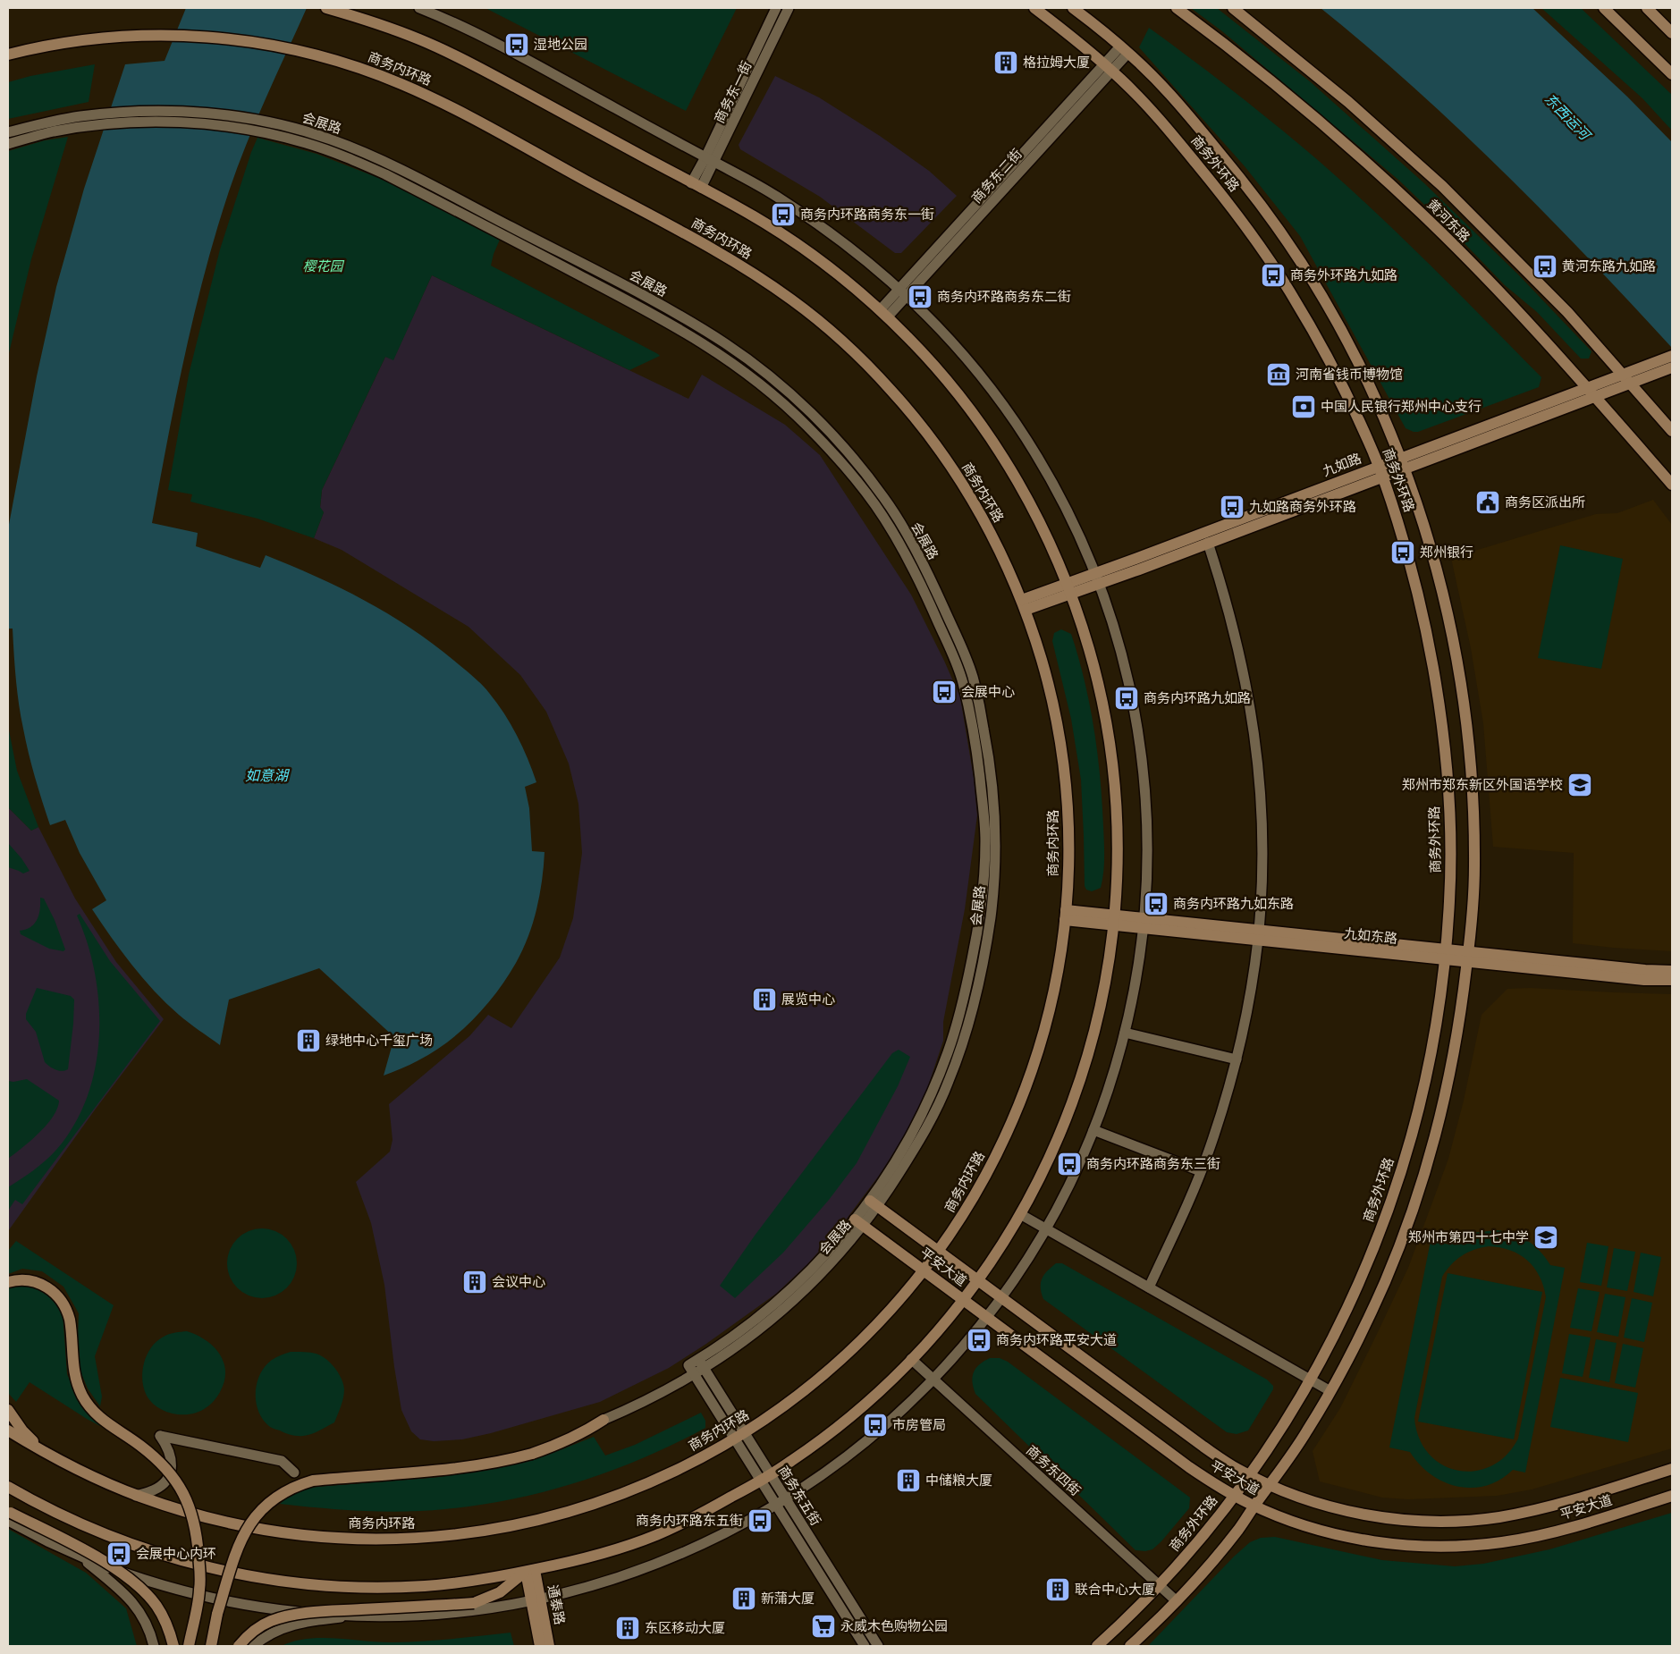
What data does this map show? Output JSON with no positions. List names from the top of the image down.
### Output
{
  "streets": {
    "street": [
      "商务内环路",
      "商务东一街",
      "会展路",
      "商务外环路",
      "商务东二街",
      "黄河东路",
      "九如路",
      "九如东路",
      "平安大道",
      "商务东四街",
      "商务东五街",
      "通泰路"
    ]
  },
  "crossings": [
    ["商务内环路", "九如路"],
    ["商务内环路", "九如东路"],
    ["商务内环路", "平安大道"],
    ["商务内环路", "商务东五街"],
    ["会展路", "平安大道"],
    ["会展路", "商务东五街"],
    ["商务外环路", "商务东二街"],
    ["商务外环路", "九如路"],
    ["商务外环路", "九如东路"],
    ["商务外环路", "平安大道"],
    ["商务外环路", "商务东四街"],
    ["黄河东路", "九如路"]
  ],
  "water": ["东西运河", "如意湖"],
  "parks": ["樱花园"],
  "places": {
    "bus stop": [
      "湿地公园",
      "商务内环路商务东一街",
      "黄河东路九如路",
      "商务外环路九如路",
      "商务内环路商务东二街",
      "九如路商务外环路",
      "郑州银行",
      "会展中心",
      "商务内环路九如路",
      "商务内环路九如东路",
      "商务内环路商务东三街",
      "商务内环路平安大道",
      "市房管局",
      "商务内环路东五街",
      "会展中心内环"
    ],
    "building": [
      "格拉姆大厦",
      "展览中心",
      "绿地中心千玺广场",
      "会议中心",
      "中储粮大厦",
      "联合中心大厦",
      "新蒲大厦",
      "东区移动大厦"
    ],
    "museum": ["河南省钱币博物馆"],
    "bank": ["中国人民银行郑州中心支行"],
    "public building": ["商务区派出所"],
    "school or university": ["郑州市郑东新区外国语学校", "郑州市第四十七中学"],
    "supermarket": ["永威木色购物公园"]
  }
}
